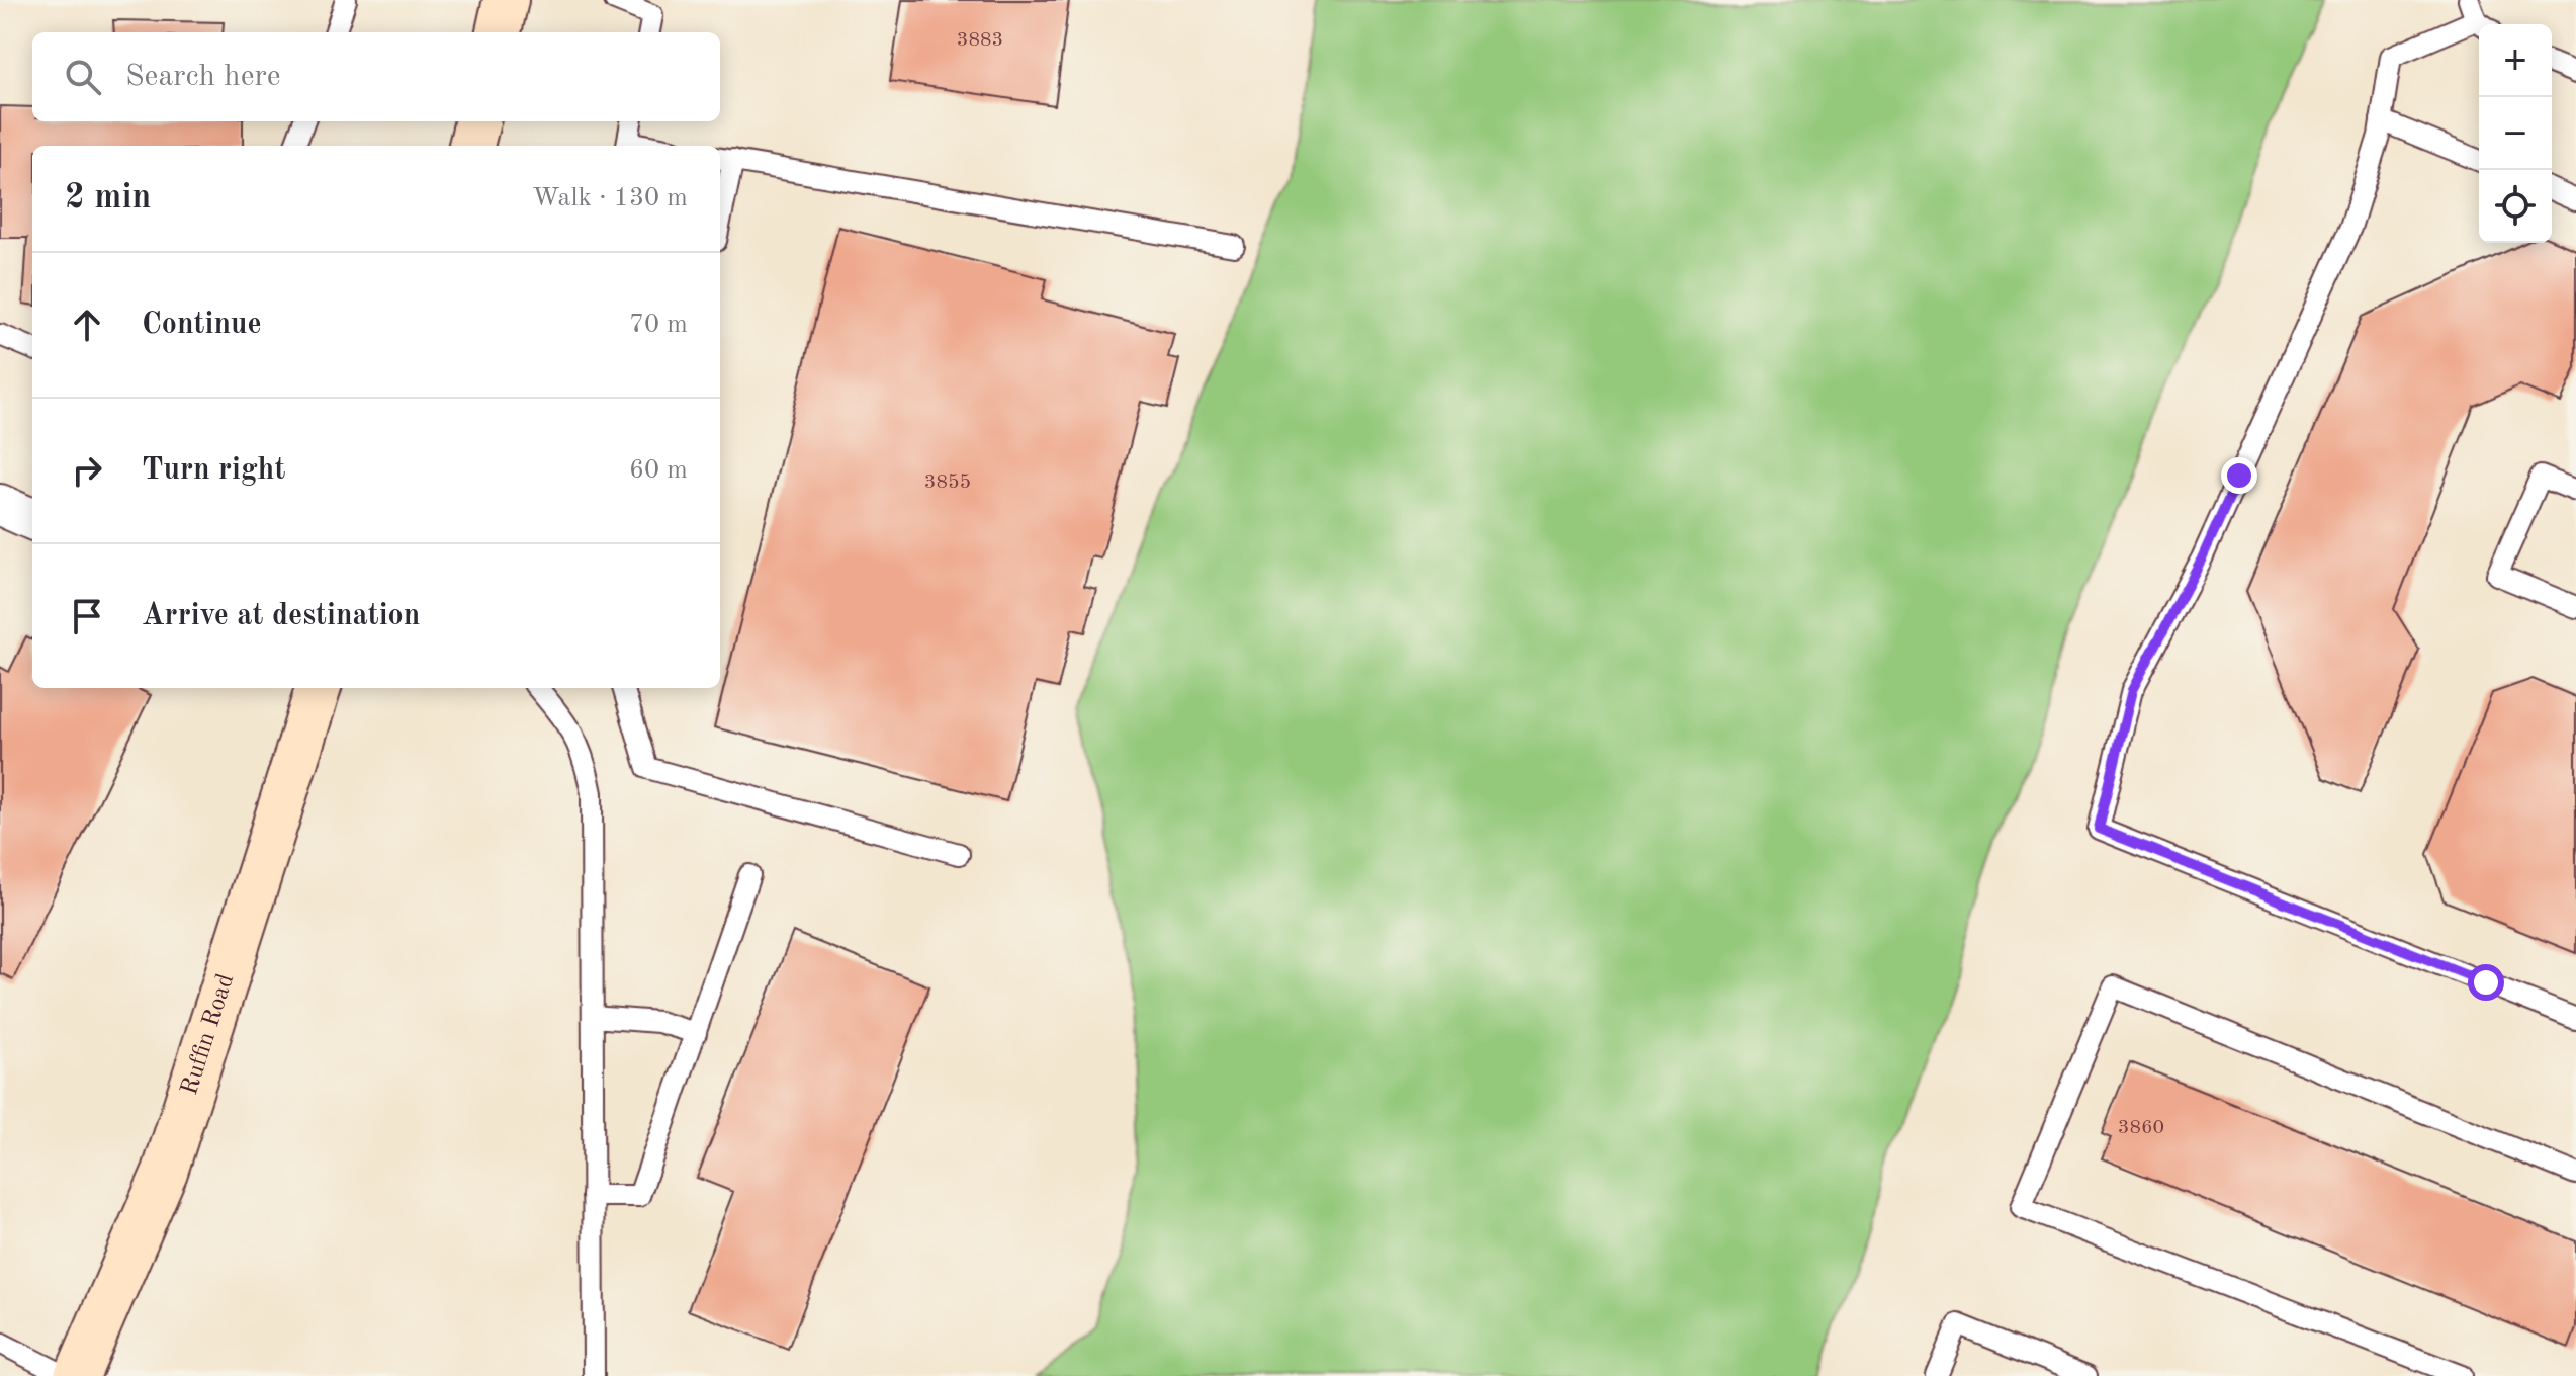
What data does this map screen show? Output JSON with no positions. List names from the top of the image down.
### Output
{
  "streets": {
    "main road": ["Ruffin Road"]
  },
  "house_numbers": ["3883", "3855", "3860"],
  "page": {
    "map_buttons": ["+", "−"],
    "search": "Search here",
    "heading": ["2 min", "Walk · 130 m"],
    "list": [
      ["Continue", "70 m"],
      ["Turn right", "60 m"],
      "Arrive at destination"
    ]
  }
}
